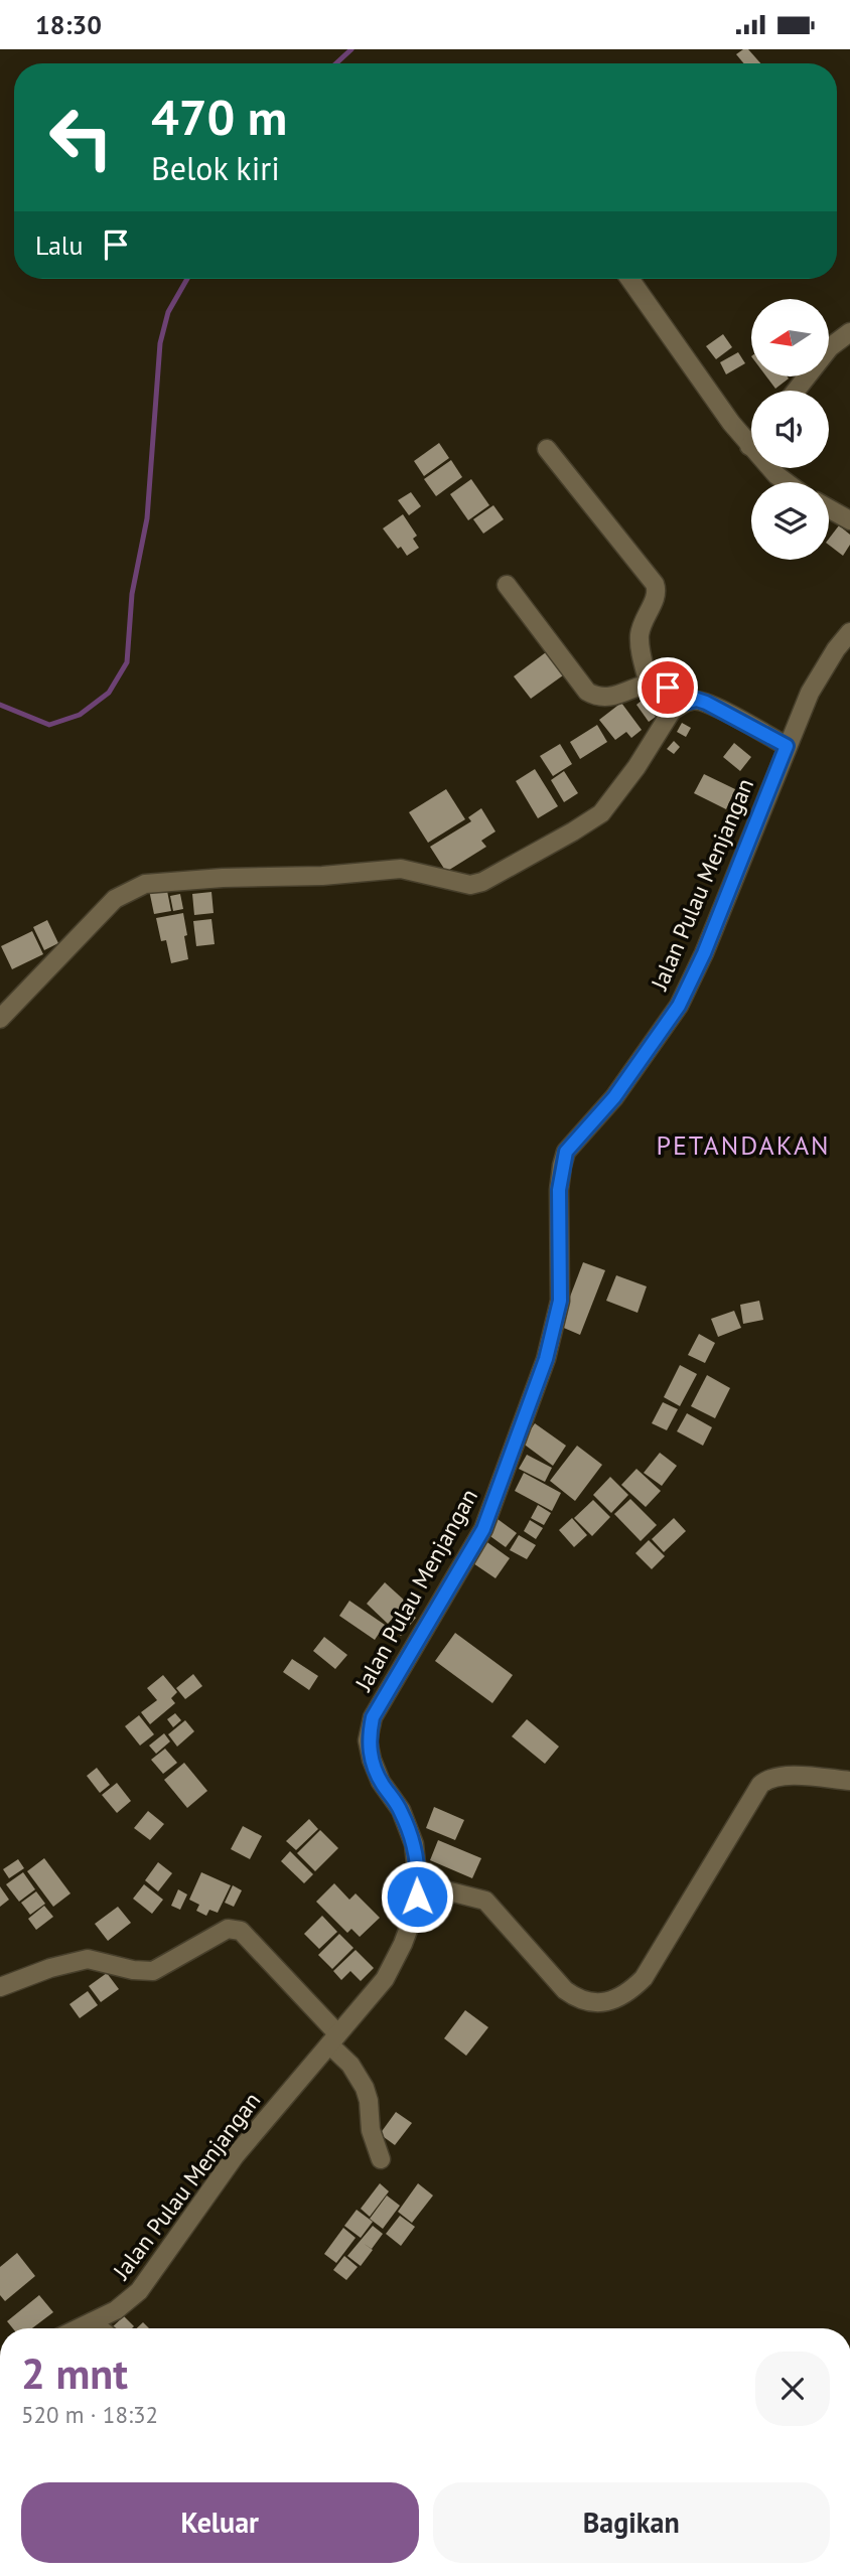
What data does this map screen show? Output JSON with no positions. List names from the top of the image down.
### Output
{
  "streets": {
    "street": ["Jalan Pulau Menjangan"]
  },
  "districts": ["PETANDAKAN"],
  "north": "left",
  "page": {
    "status": "18:30",
    "turn": ["470 m", "Belok kiri"],
    "then": "Lalu",
    "heading": ["2 mnt", "520 m · 18:32"],
    "buttons": ["Keluar", "Bagikan"]
  }
}
